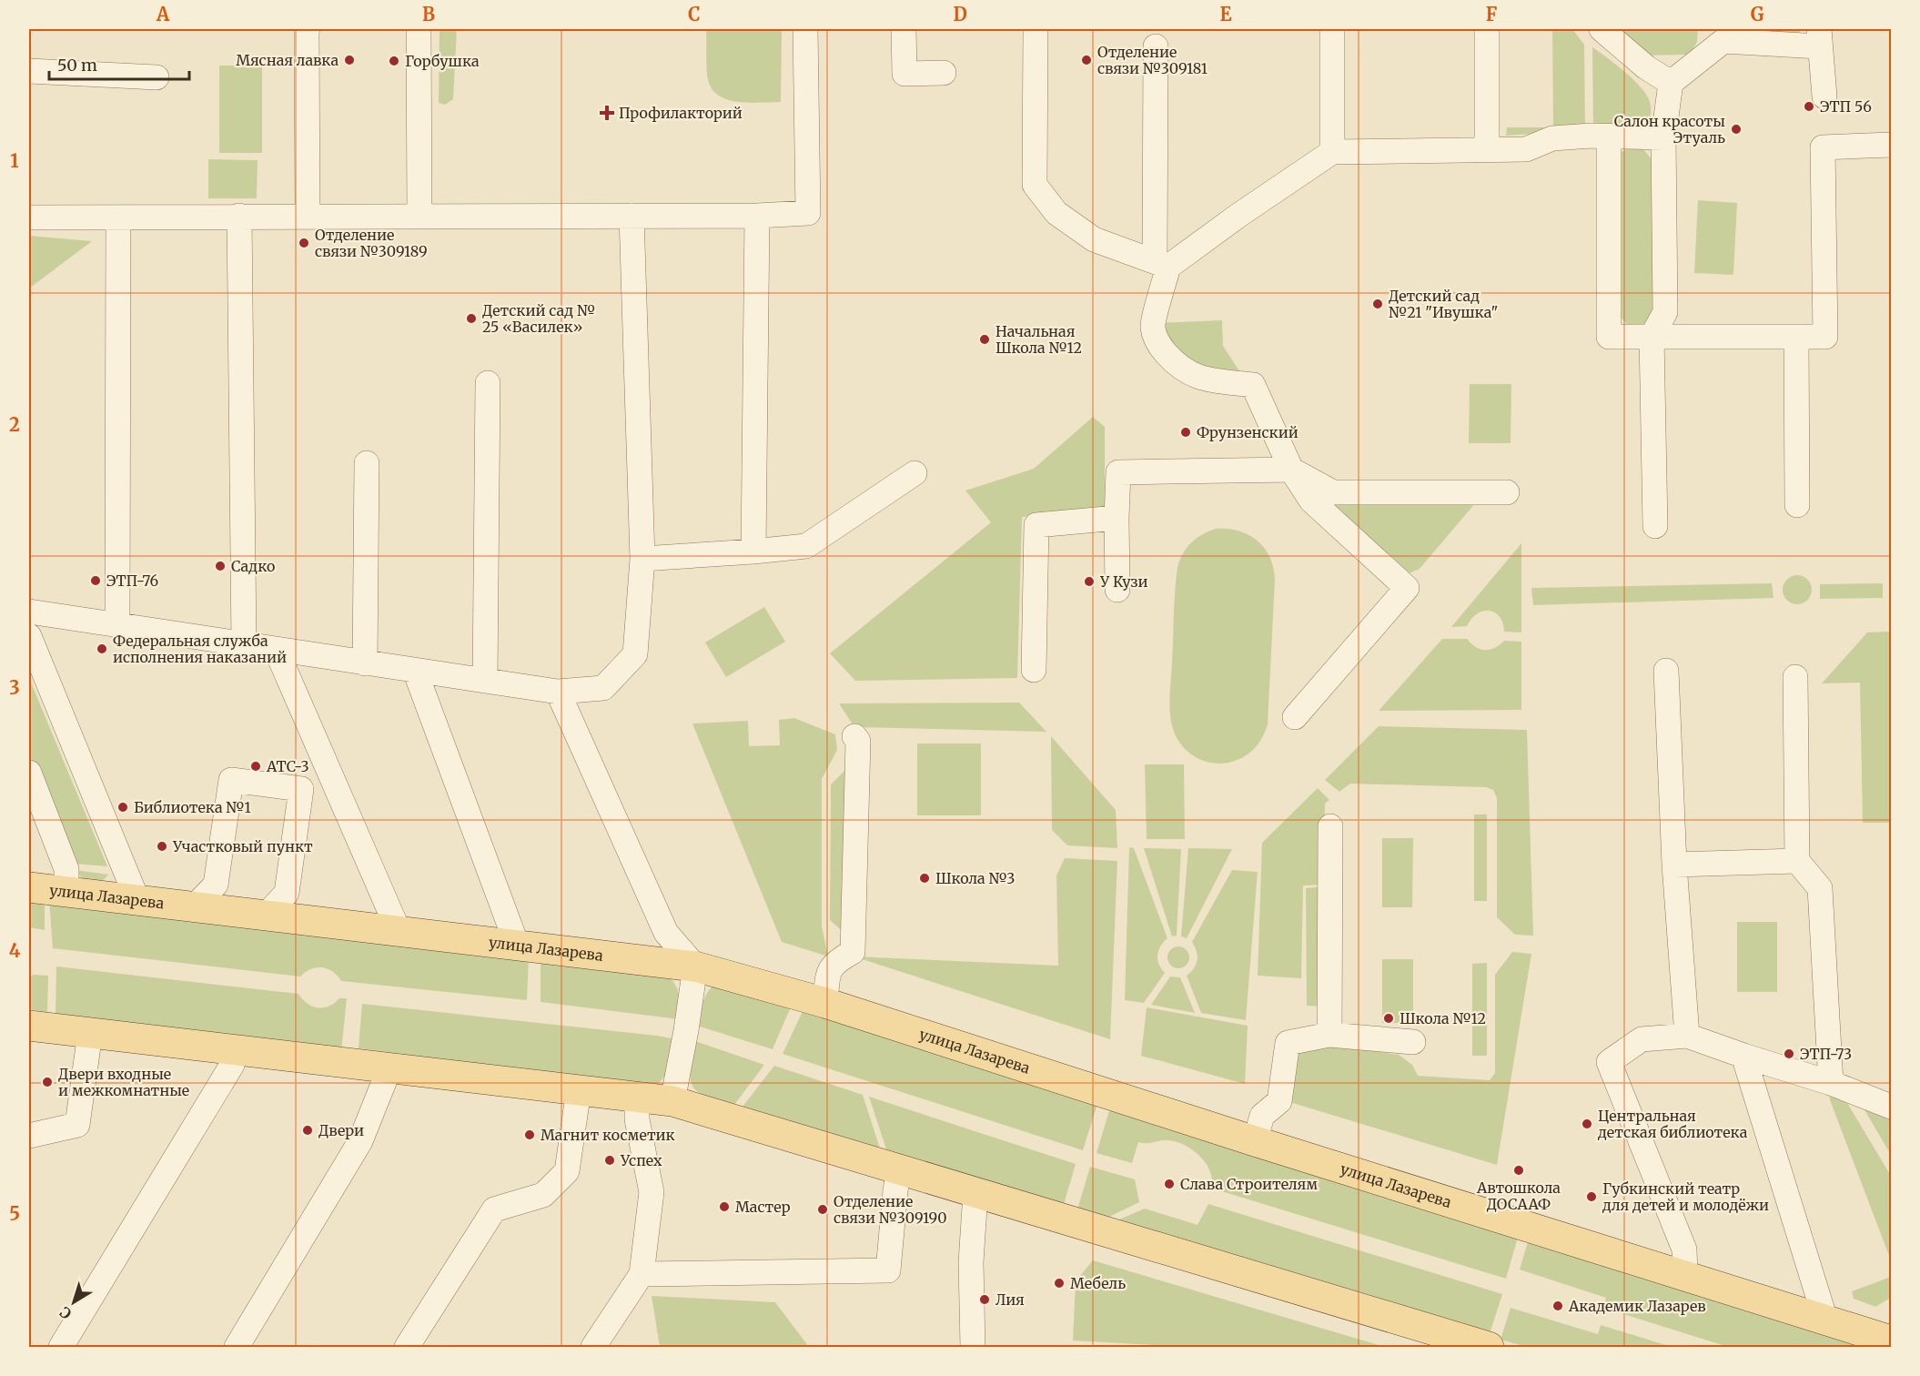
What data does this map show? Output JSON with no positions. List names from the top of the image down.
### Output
{
  "streets": {
    "main road": ["улица Лазарева"]
  },
  "places": {
    "other": [
      "Мясная лавка",
      "Отделение связи №309181",
      "Горбушка",
      "ЭТП 56",
      "Салон красоты Этуаль",
      "Отделение связи №309189",
      "Детский сад №21 \"Ивушка\"",
      "Детский сад № 25 «Василек»",
      "Начальная Школа №12",
      "Фрунзенский",
      "Садко",
      "ЭТП-76",
      "У Кузи",
      "Федеральная служба исполнения наказаний",
      "АТС-3",
      "Библиотека №1",
      "Участковый пункт",
      "Школа №3",
      "Школа №12",
      "ЭТП-73",
      "Двери входные и межкомнатные",
      "Центральная детская библиотека",
      "Двери",
      "Магнит косметик",
      "Успех",
      "Автошкола ДОСААФ",
      "Слава Строителям",
      "Губкинский театр для детей и молодёжи",
      "Мастер",
      "Отделение связи №309190",
      "Мебель",
      "Лия",
      "Академик Лазарев"
    ],
    "health": ["Профилакторий"]
  },
  "scale_bar": "50 m",
  "north": "bottom left",
  "grid": {
    "columns": [
      "A",
      "B",
      "C",
      "D",
      "E",
      "F",
      "G"
    ],
    "rows": [
      "1",
      "2",
      "3",
      "4",
      "5"
    ]
  }
}
